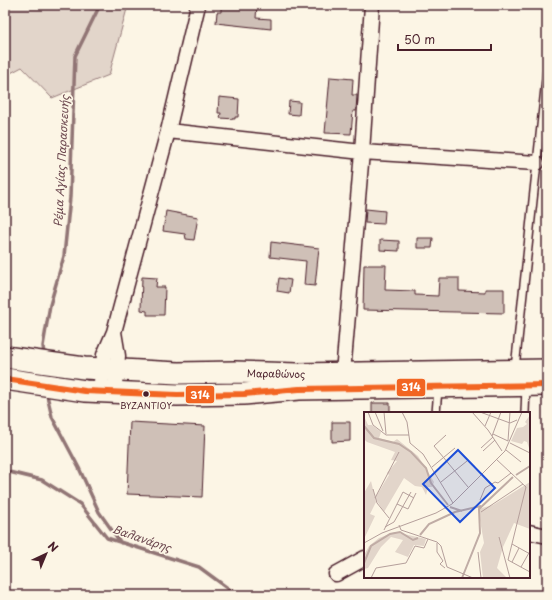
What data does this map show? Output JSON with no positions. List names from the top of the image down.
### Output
{
  "streets": {
    "main road": ["Μαραθώνος"]
  },
  "water": ["Ρέμα Αγίας Παρασκευής", "Βαλανάρης"],
  "places": ["ΒΥΖΑΝΤΙΟΥ"],
  "lines": ["transit line 314"],
  "scale_bar": "50 m",
  "north": "top right"
}
